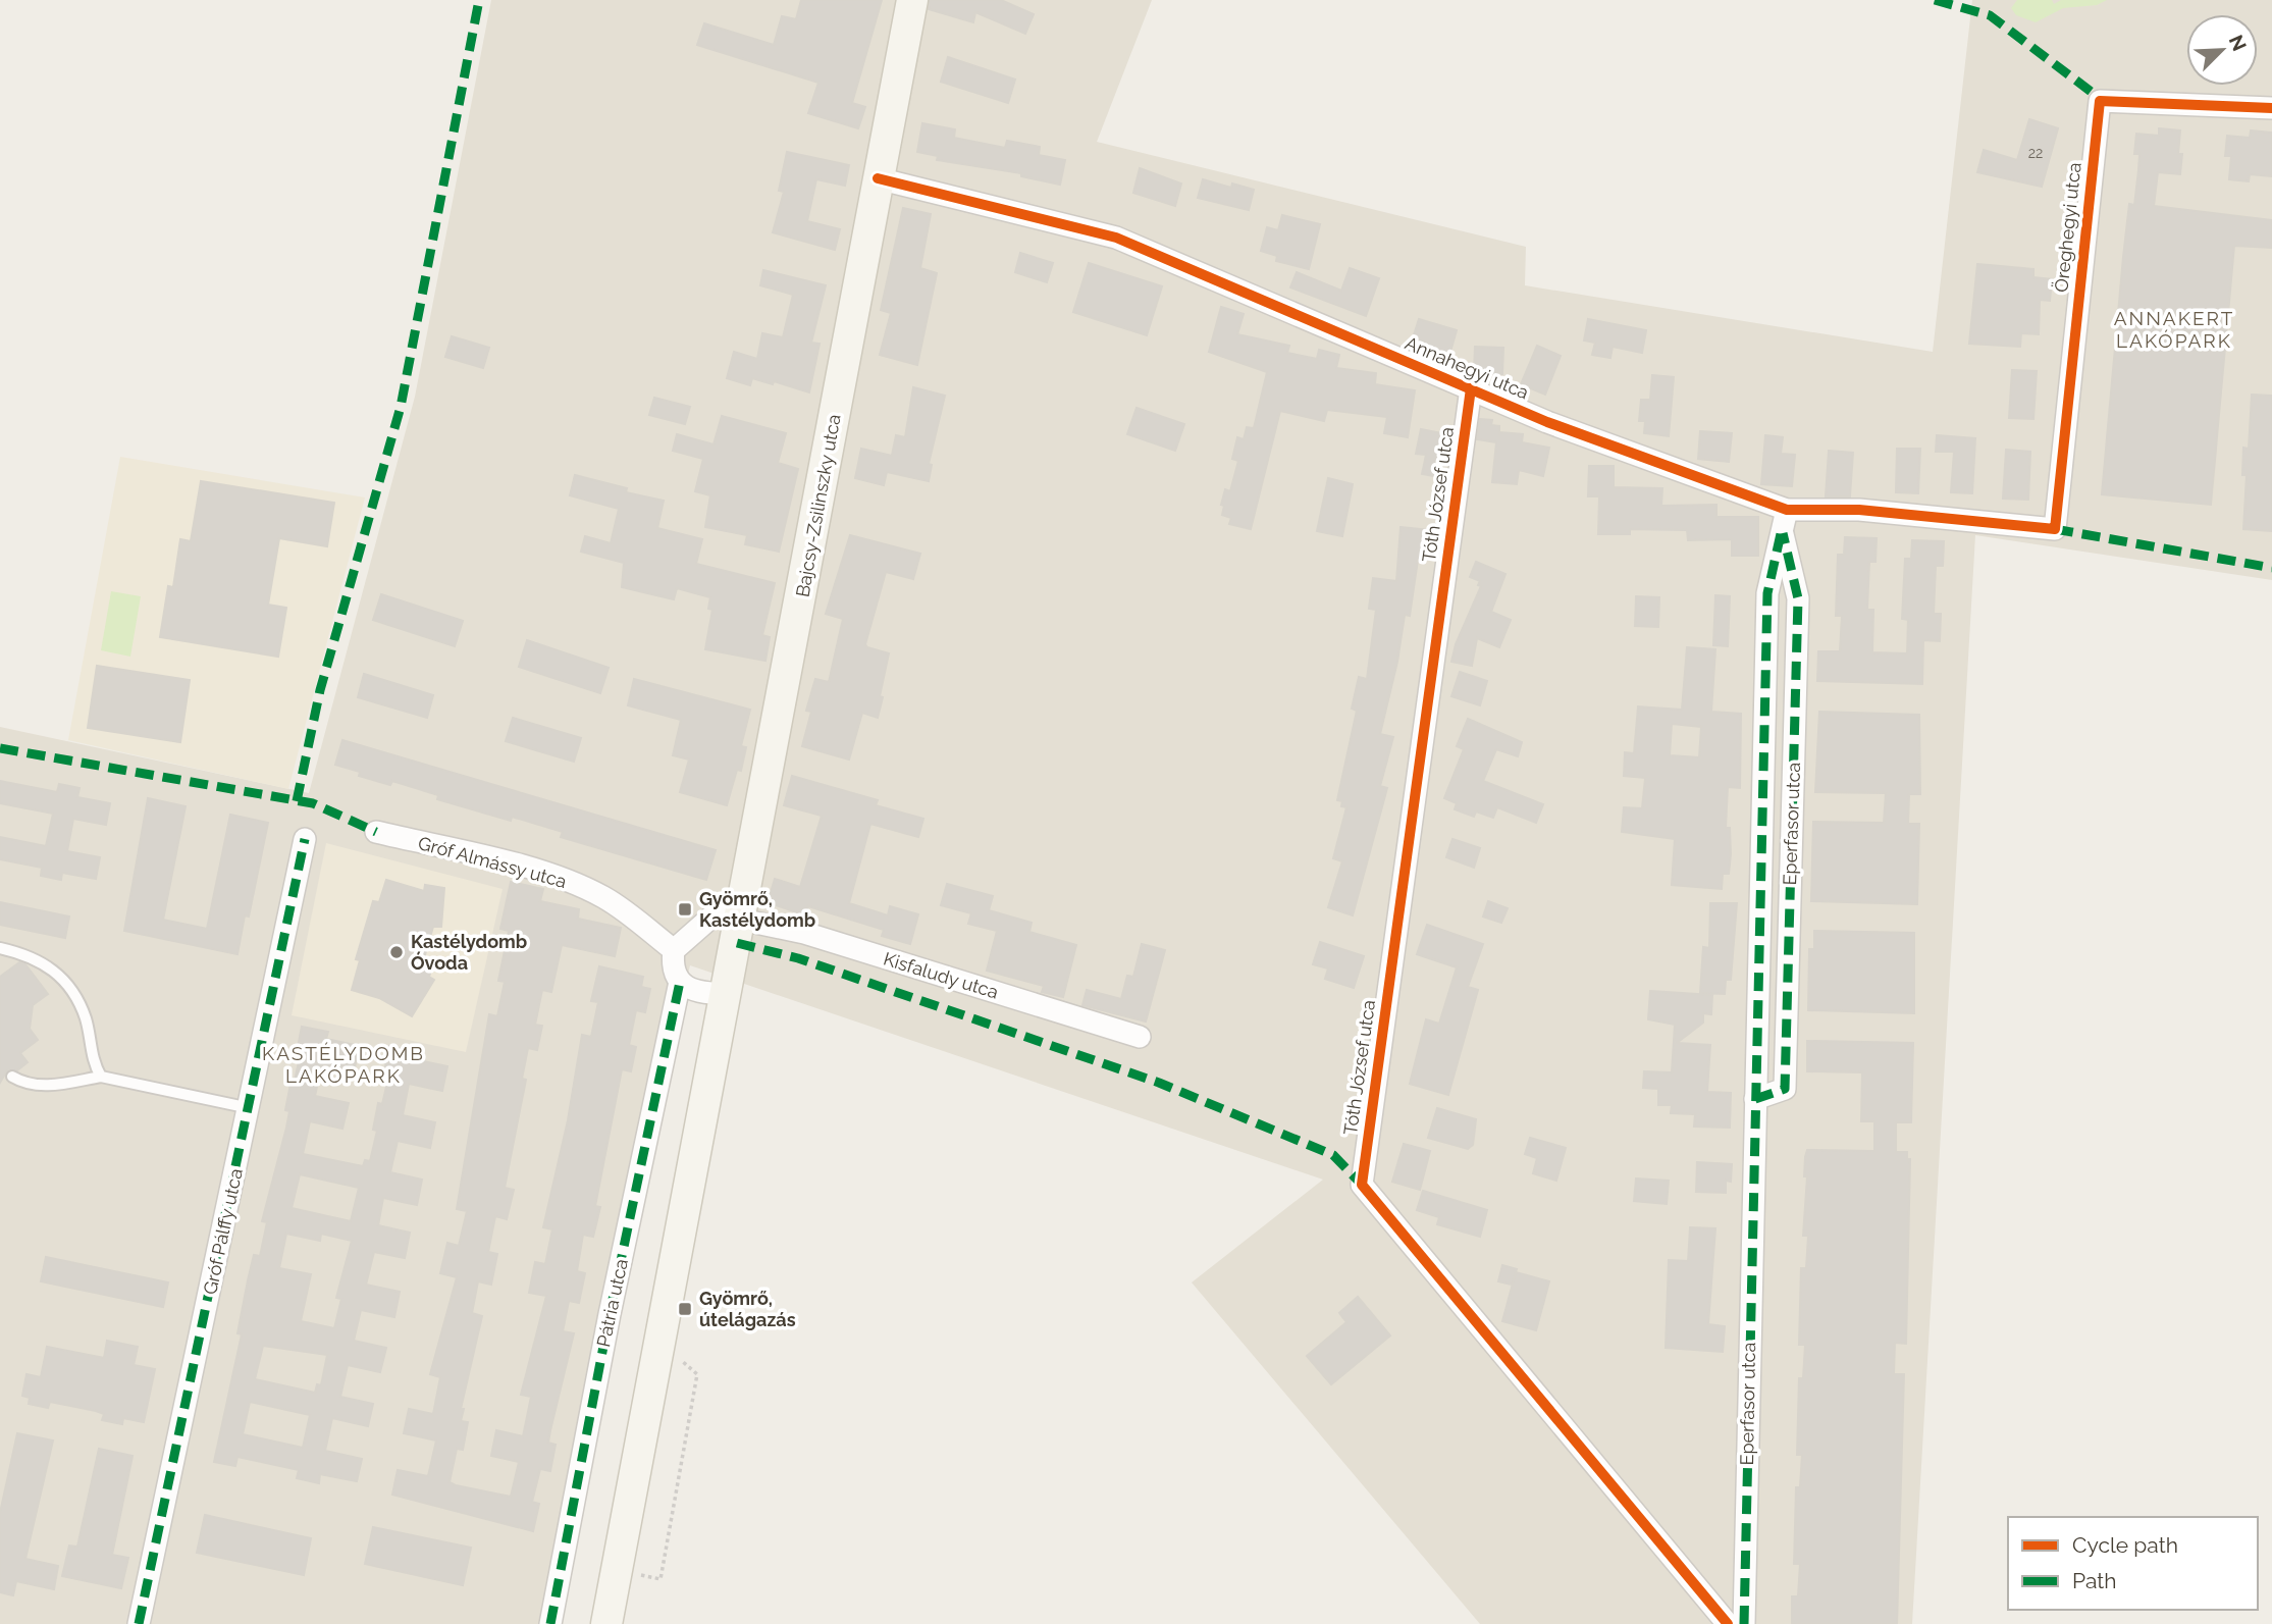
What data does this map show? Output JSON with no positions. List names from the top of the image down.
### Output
{
  "streets": {
    "main road": ["Bajcsy-Zsilinszky utca"],
    "street": [
      "Öreghegyi utca",
      "Annahegyi utca",
      "Tóth József utca",
      "Eperfasor utca",
      "Gróf Almássy utca",
      "Kisfaludy utca",
      "Gróf Pálffy utca",
      "Pátria utca"
    ]
  },
  "crossings": [
    ["Öreghegyi utca", "Annahegyi utca"],
    ["Annahegyi utca", "Tóth József utca"],
    ["Annahegyi utca", "Bajcsy-Zsilinszky utca"],
    ["Annahegyi utca", "Eperfasor utca"],
    ["Bajcsy-Zsilinszky utca", "Kisfaludy utca"]
  ],
  "districts": ["ANNAKERT LAKÓPARK", "KASTÉLYDOMB LAKÓPARK"],
  "places": {
    "transit": ["Gyömrő, Kastélydomb", "Gyömrő, útelágazás"],
    "other": ["Kastélydomb Óvoda"]
  },
  "house_numbers": ["22"],
  "legend": ["Cycle path", "Path"],
  "north": "top right"
}
